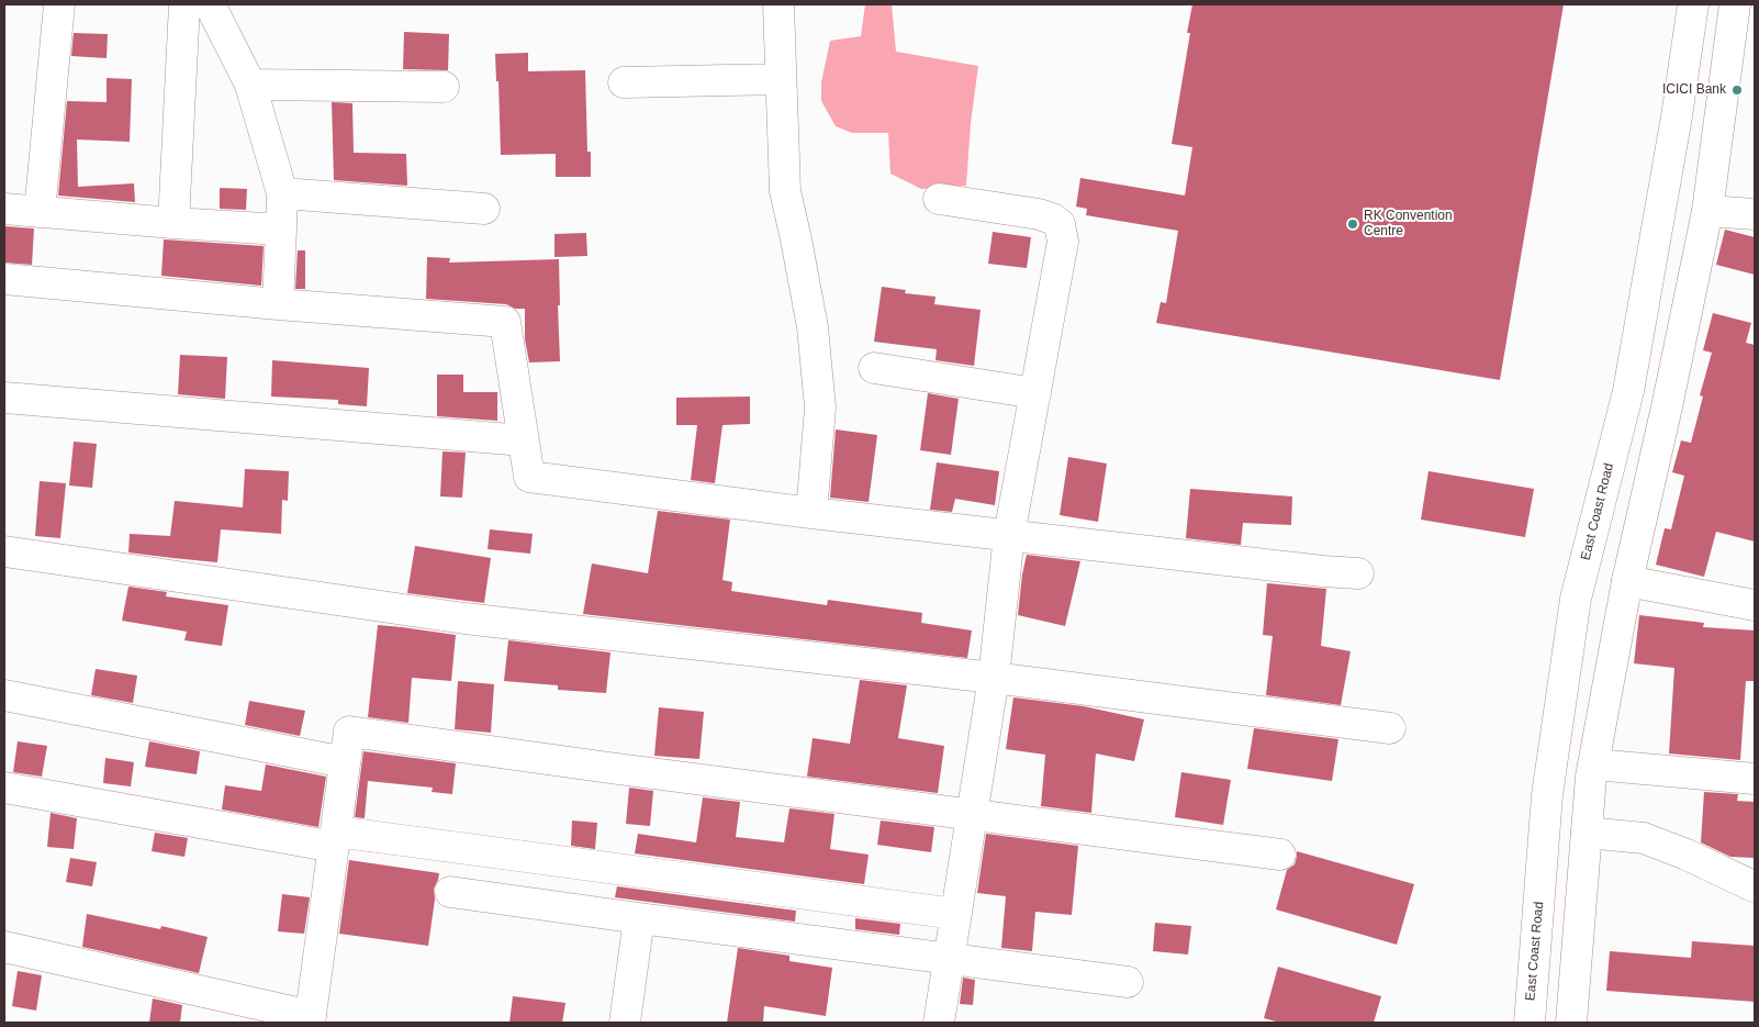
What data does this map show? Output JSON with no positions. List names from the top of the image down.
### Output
{
  "streets": {
    "street": ["East Coast Road"]
  },
  "places": ["ICICI Bank", "RK Convention Centre"]
}
